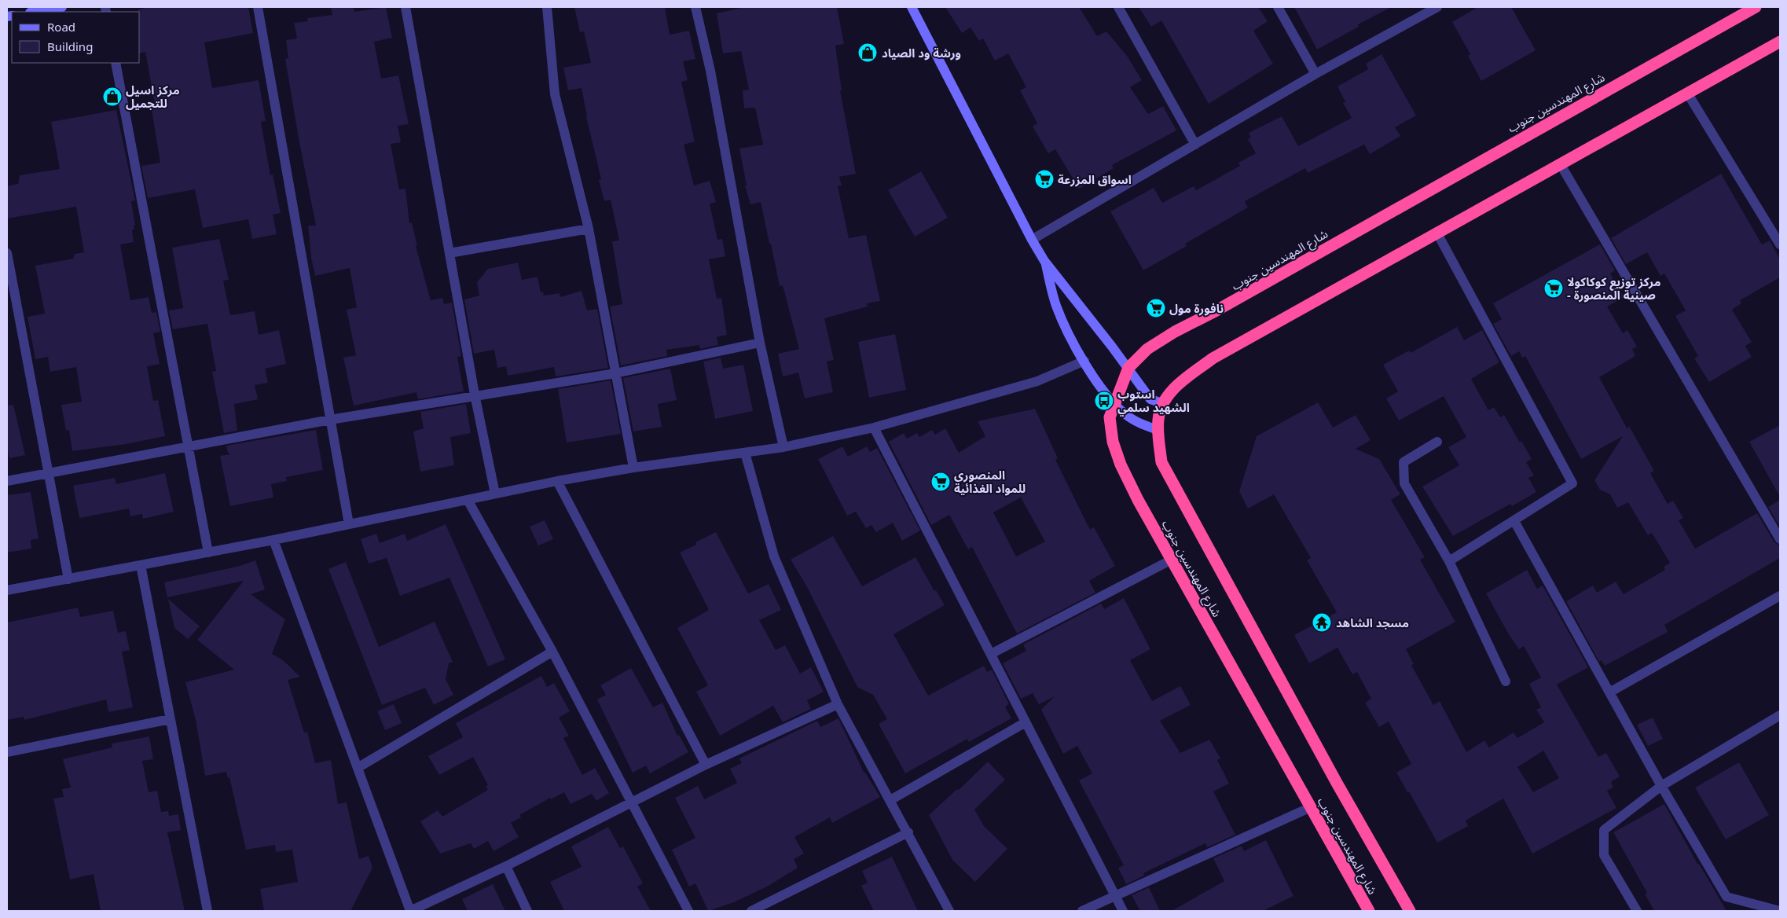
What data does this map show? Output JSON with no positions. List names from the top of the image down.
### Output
{
  "streets": {
    "highway": ["شارع المهندسين جنوب"]
  },
  "places": {
    "shop": ["ورشة ود الصياد", "مركز اسيل للتجميل"],
    "supermarket": [
      "اسواق المزرعة",
      "مركز توزيع كوكاكولا - صينية المنصورة",
      "نافورة مول",
      "المنصوري للمواد الغذائية"
    ],
    "bus stop": ["استوب الشهيد سلمي"],
    "temple": ["مسجد الشاهد"]
  },
  "legend": ["Road", "Building"]
}
